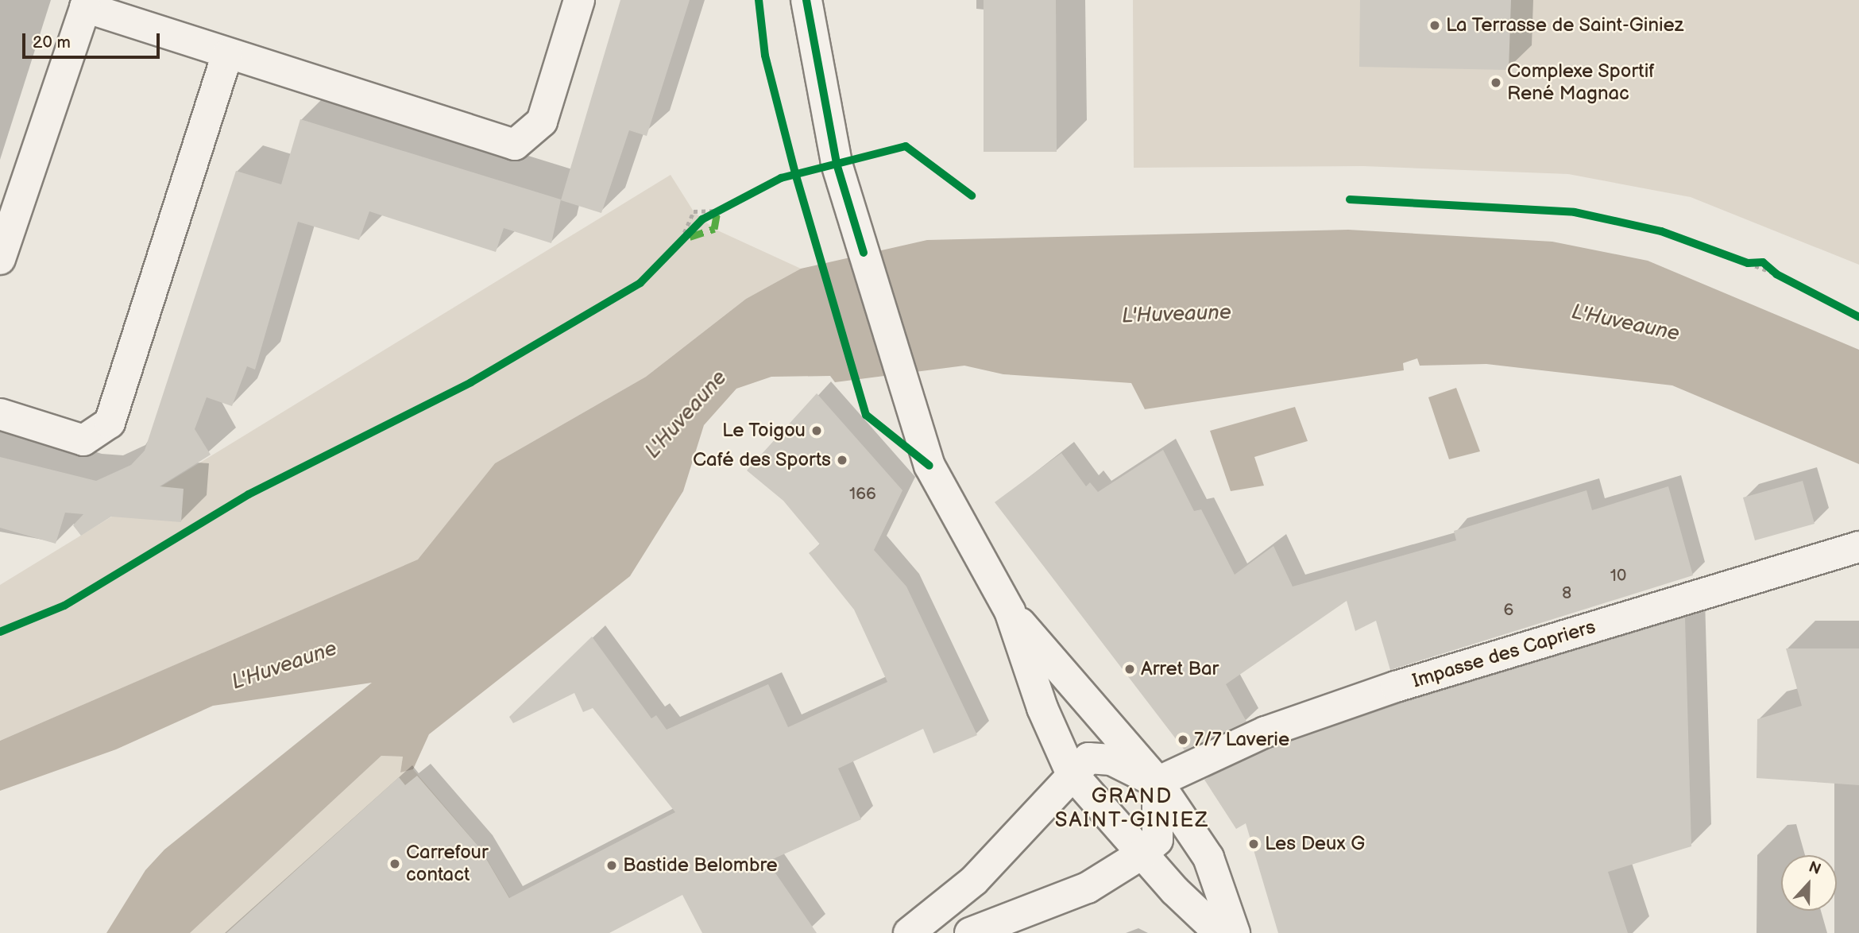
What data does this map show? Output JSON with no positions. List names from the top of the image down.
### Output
{
  "streets": {
    "street": ["Impasse des Capriers"]
  },
  "districts": ["GRAND SAINT-GINIEZ"],
  "water": ["L'Huveaune"],
  "places": [
    "La Terrasse de Saint-Giniez",
    "Complexe Sportif René Magnac",
    "Le Toigou",
    "Café des Sports",
    "Arret Bar",
    "7/7 Laverie",
    "Les Deux G",
    "Carrefour contact",
    "Bastide Belombre"
  ],
  "house_numbers": [
    "166",
    "10",
    "8",
    "6"
  ],
  "scale_bar": "20 m",
  "north": "top"
}
